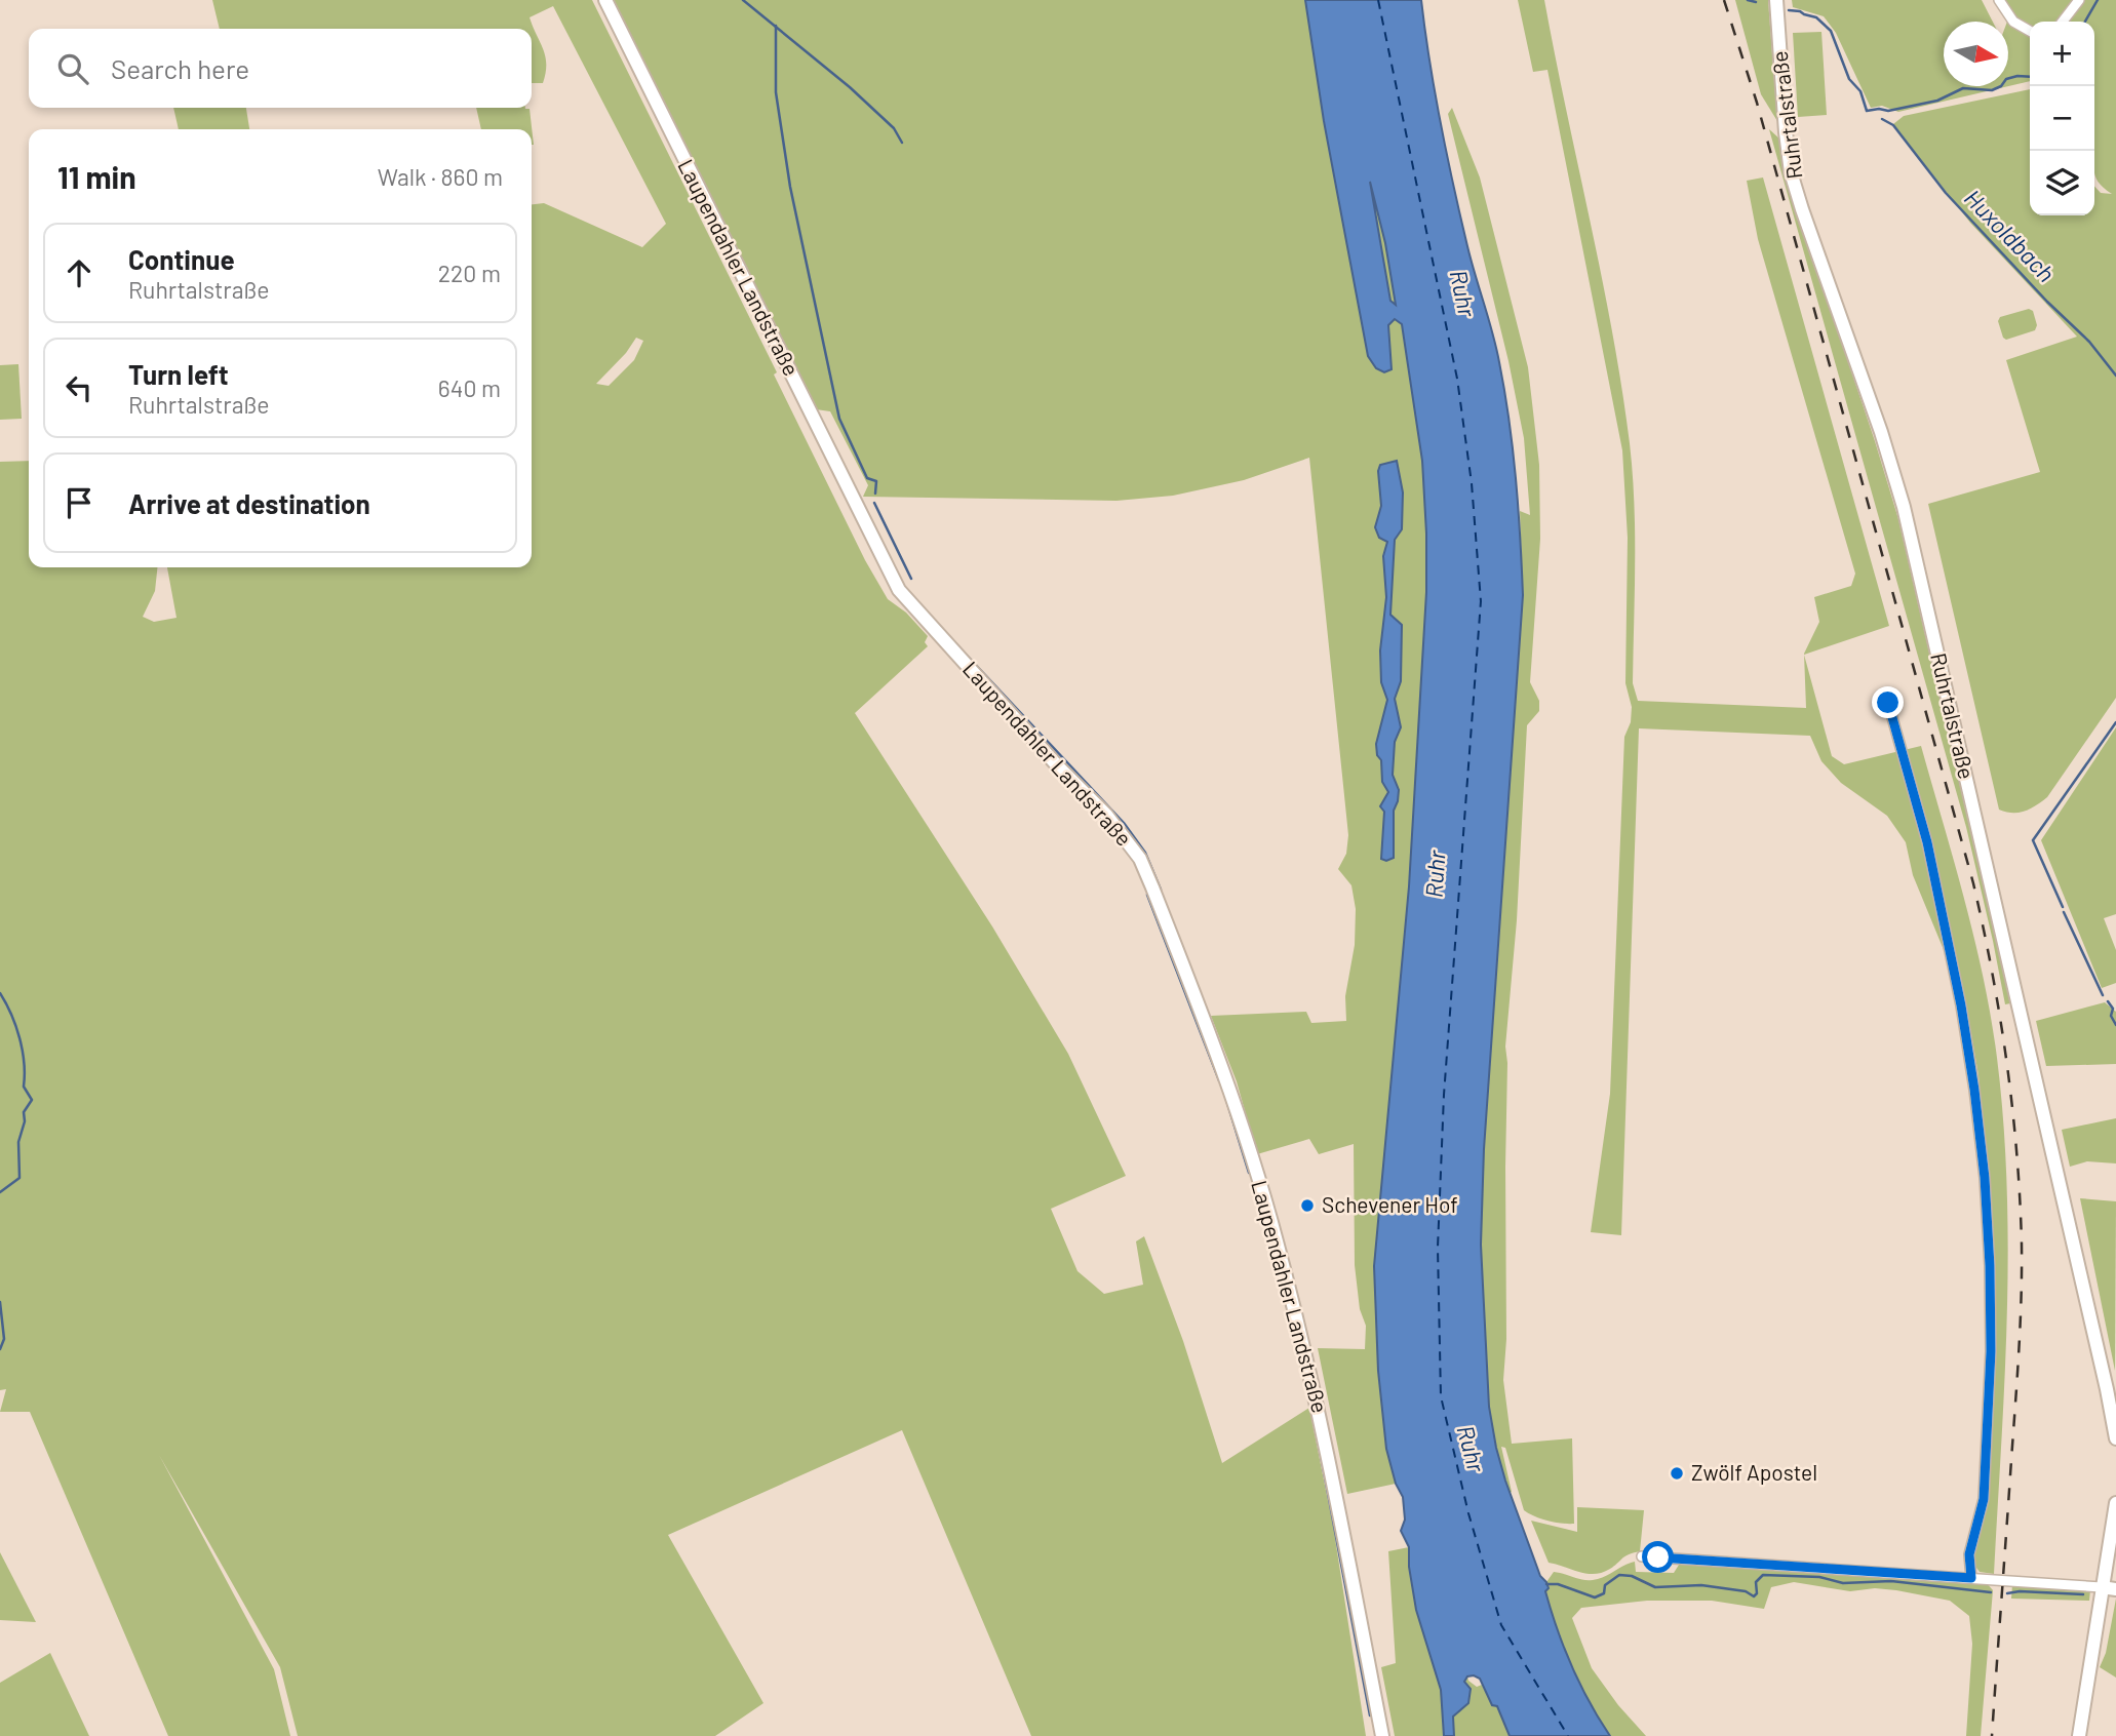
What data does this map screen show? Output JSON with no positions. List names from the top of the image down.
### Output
{
  "streets": {
    "main road": ["Ruhrtalstraße", "Laupendahler Landstraße"]
  },
  "water": ["Huxoldbach", "Ruhr"],
  "places": ["Schevener Hof", "Zwölf Apostel"],
  "north": "right",
  "page": {
    "map_buttons": ["+", "−"],
    "search": "Search here",
    "heading": ["11 min", "Walk · 860 m"],
    "list": [
      ["Continue", "Ruhrtalstraße", "220 m"],
      ["Turn left", "Ruhrtalstraße", "640 m"],
      "Arrive at destination"
    ]
  }
}
